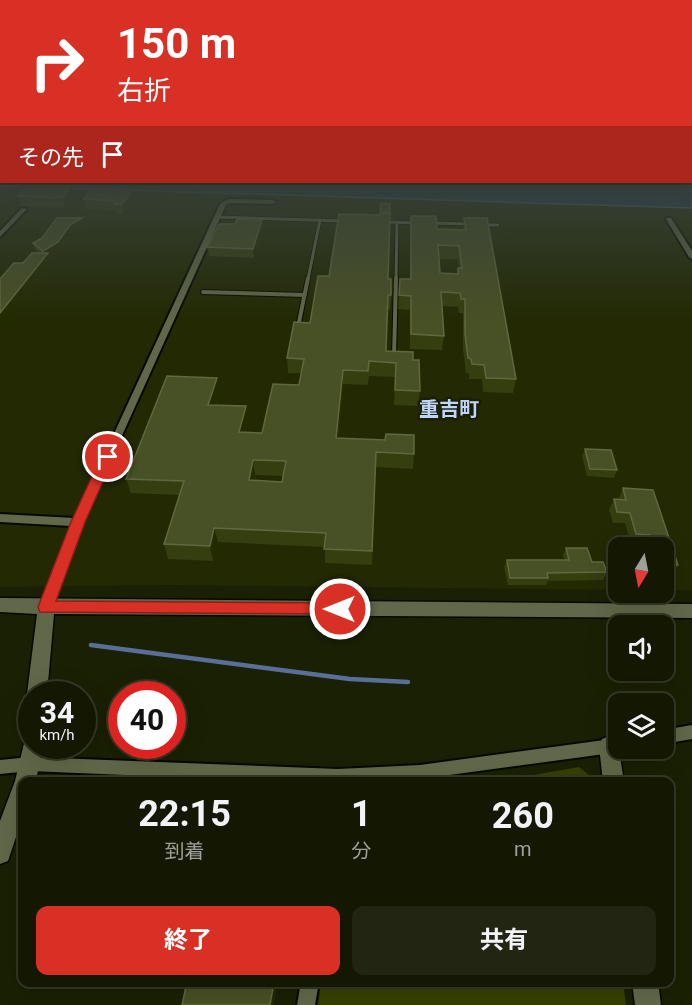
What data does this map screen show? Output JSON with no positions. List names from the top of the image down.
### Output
{
  "districts": ["重吉町"],
  "north": "bottom",
  "page": {
    "turn": ["150 m", "右折"],
    "then": "その先",
    "speed": "34 km/h",
    "limit": "40",
    "eta": [
      "22:15",
      "到着",
      "1",
      "分",
      "260",
      "m"
    ],
    "buttons": ["終了", "共有"]
  }
}
